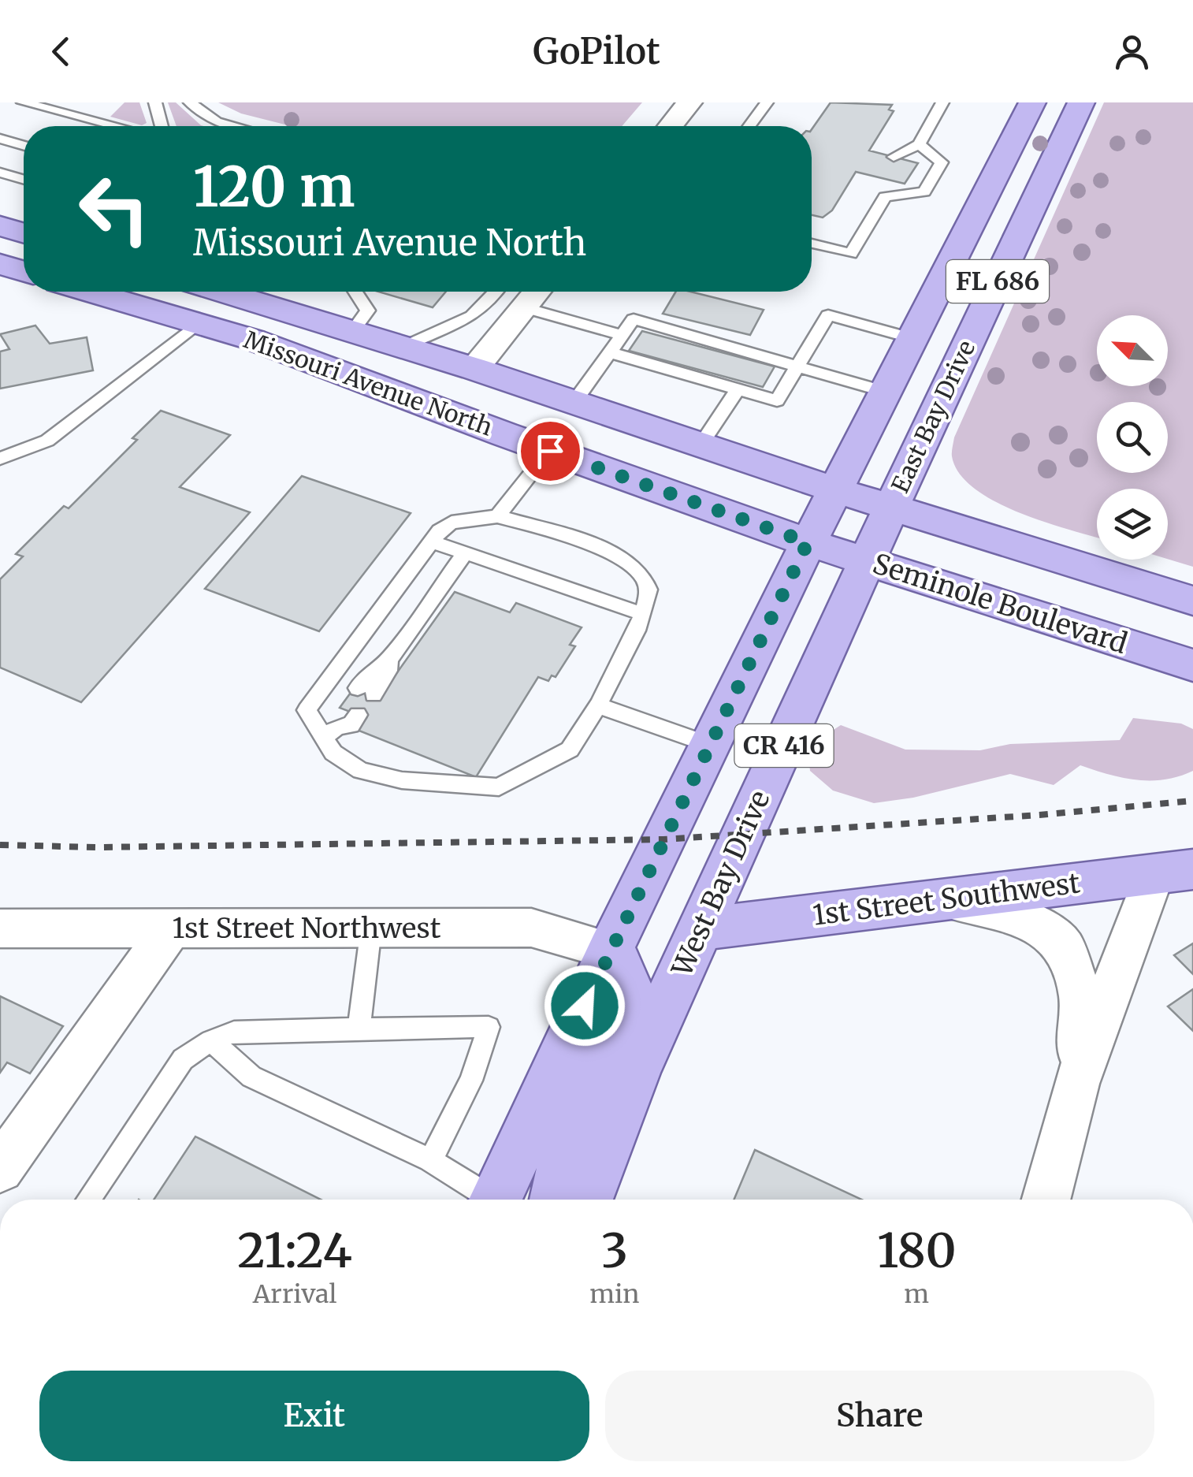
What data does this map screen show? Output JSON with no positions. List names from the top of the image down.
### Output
{
  "streets": {
    "main road": [
      "FL 686",
      "Missouri Avenue North",
      "East Bay Drive",
      "Seminole Boulevard",
      "CR 416",
      "West Bay Drive",
      "1st Street Southwest"
    ],
    "street": ["1st Street Northwest"]
  },
  "crossings": [
    ["Missouri Avenue North", "East Bay Drive"],
    ["Missouri Avenue North", "Seminole Boulevard"],
    ["Missouri Avenue North", "CR 416"],
    ["East Bay Drive", "Seminole Boulevard"],
    ["East Bay Drive", "CR 416"],
    ["East Bay Drive", "West Bay Drive"],
    ["Seminole Boulevard", "CR 416"],
    ["Seminole Boulevard", "West Bay Drive"],
    ["CR 416", "1st Street Northwest"],
    ["West Bay Drive", "1st Street Southwest"]
  ],
  "north": "top left",
  "page": {
    "header": "GoPilot",
    "turn": ["120 m", "Missouri Avenue North"],
    "eta": [
      "21:24",
      "Arrival",
      "3",
      "min",
      "180",
      "m"
    ],
    "buttons": ["Exit", "Share"]
  }
}
